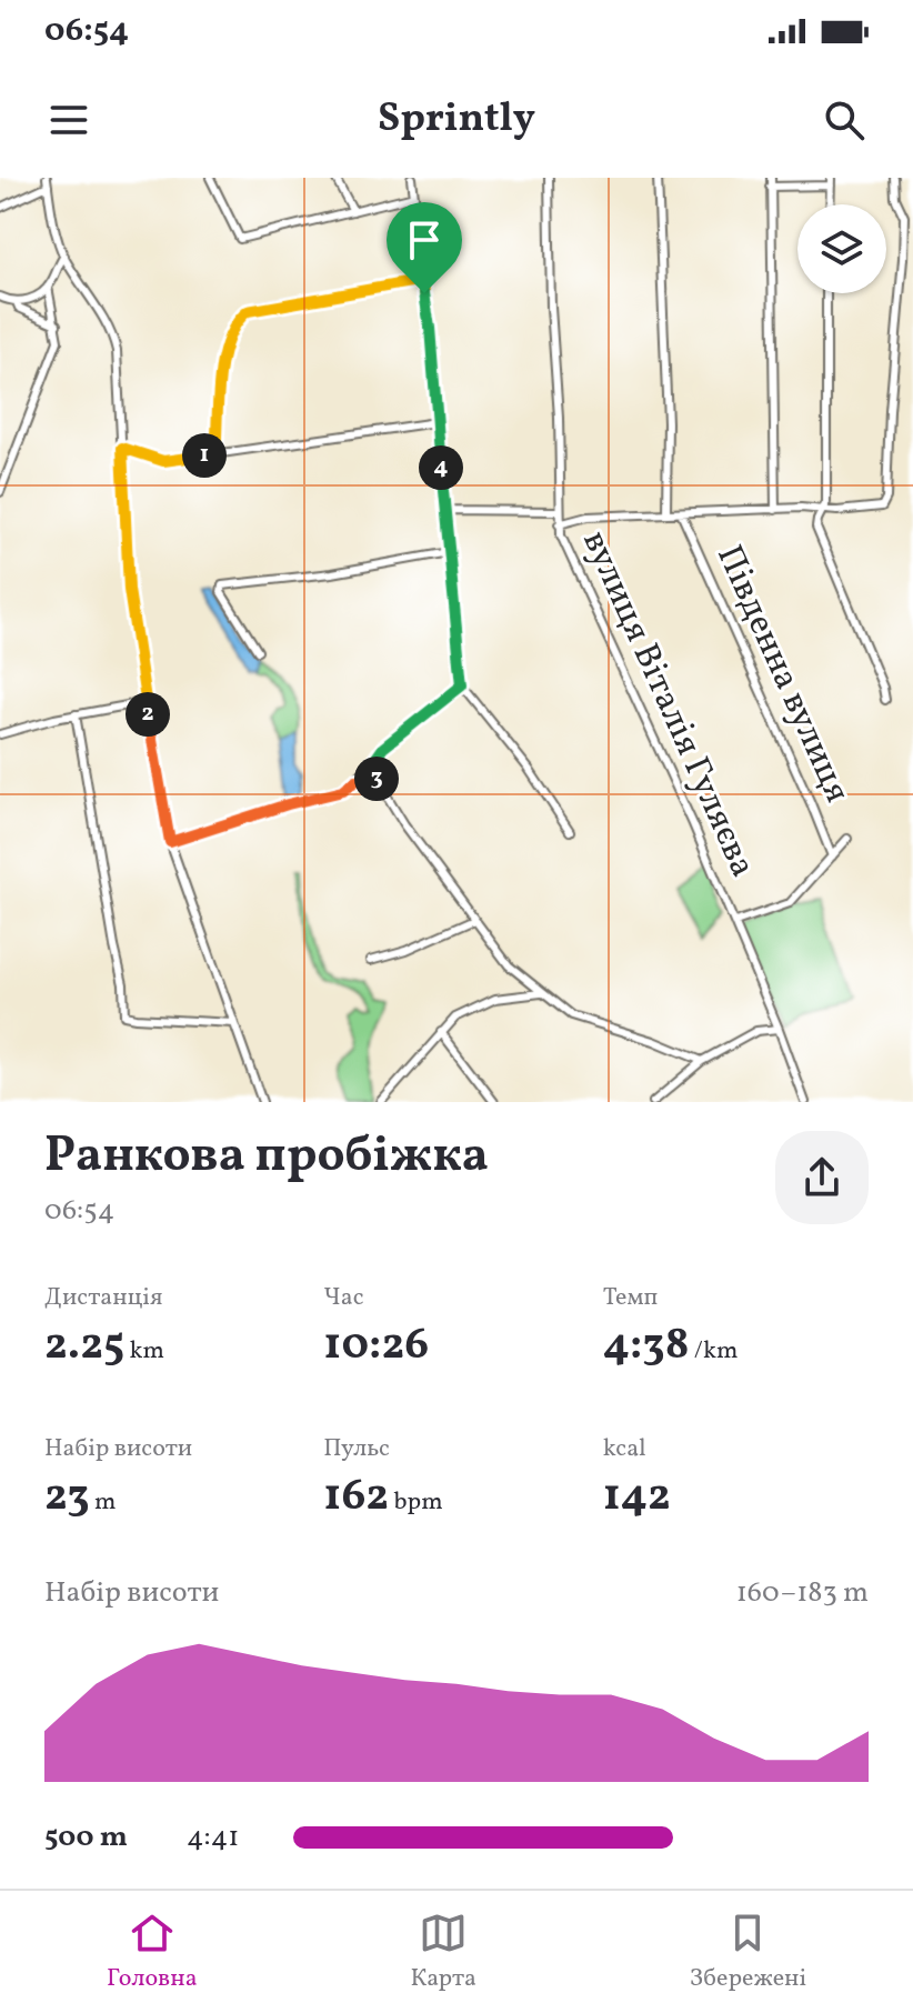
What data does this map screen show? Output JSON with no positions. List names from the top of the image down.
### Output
{
  "streets": {
    "street": ["Південна вулиця", "вулиця Віталія Гуляєва"]
  },
  "page": {
    "status": "06:54",
    "header": "Sprintly",
    "pins": [
      "1",
      "4",
      "2",
      "3"
    ],
    "heading": ["Ранкова пробіжка", "06:54"],
    "stats": [
      ["Дистанція", "2.25 km"],
      ["Час", "10:26"],
      ["Темп", "4:38 /km"],
      ["Набір висоти", "23 m"],
      ["Пульс", "162 bpm"],
      ["kcal", "142"]
    ],
    "chart": ["Набір висоти", "160–183 m"],
    "list": [
      {
        "name": "500 m",
        "note": "4:41"
      }
    ],
    "tabs": ["Головна", "Карта", "Збережені"]
  }
}
